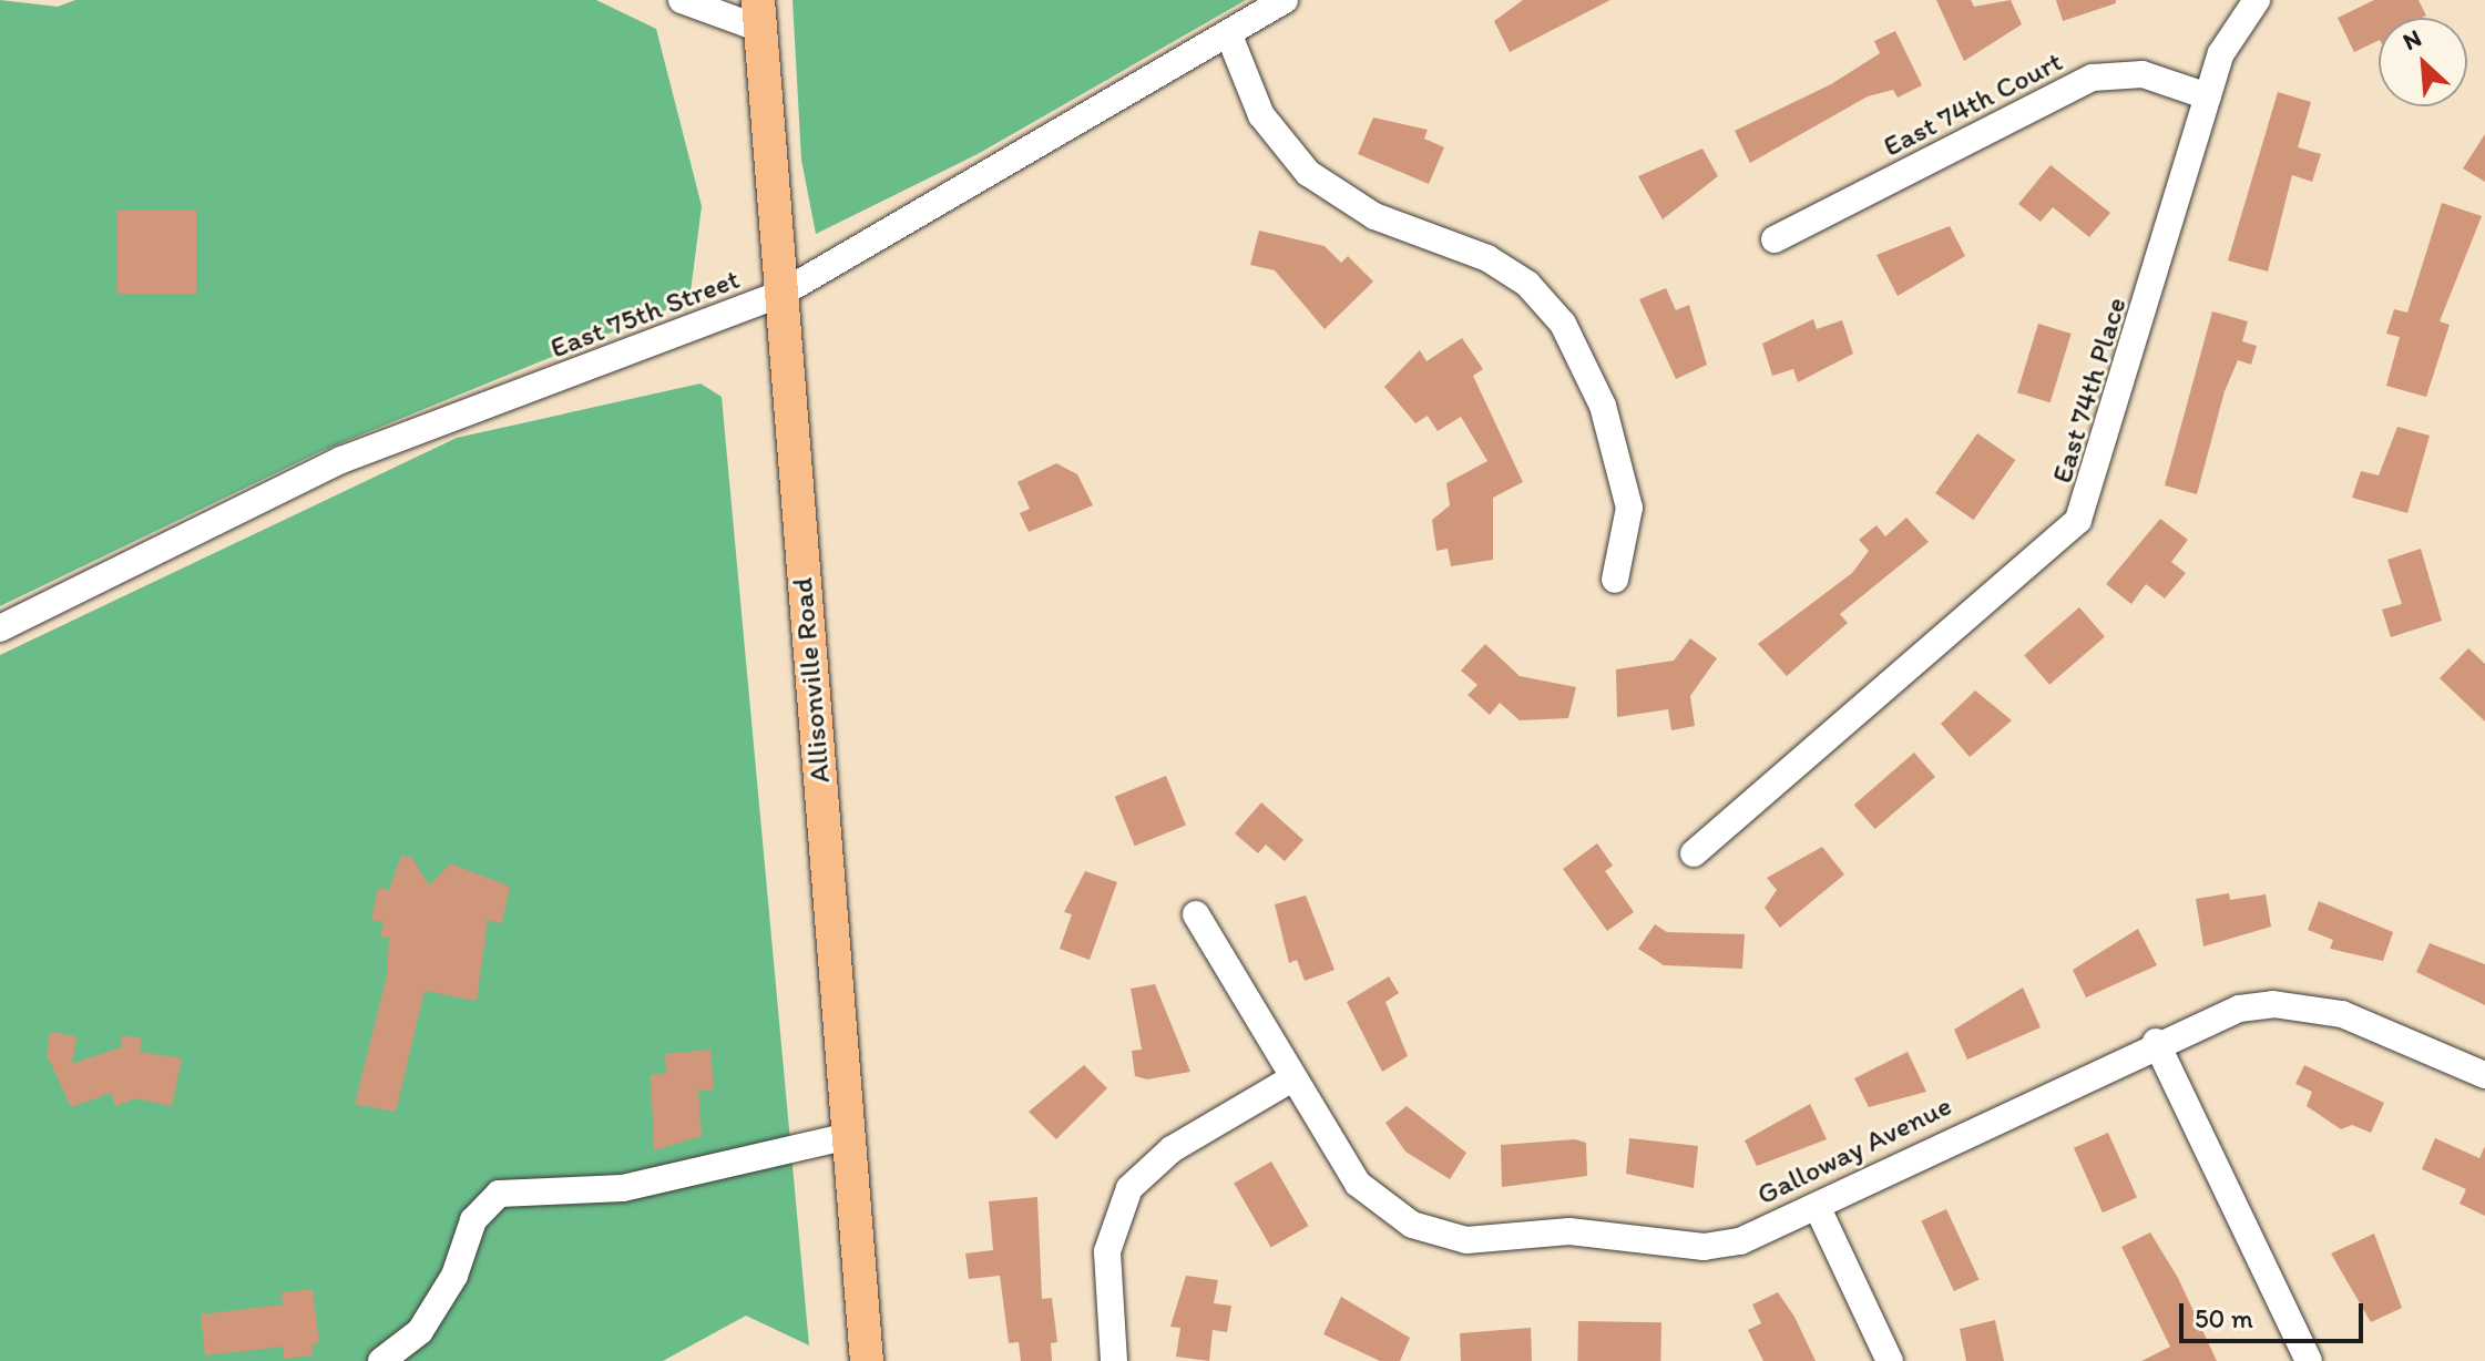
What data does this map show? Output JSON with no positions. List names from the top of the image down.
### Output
{
  "streets": {
    "main road": ["Allisonville Road"],
    "street": [
      "East 74th Court",
      "East 75th Street",
      "East 74th Place",
      "Galloway Avenue"
    ]
  },
  "crossings": [
    ["East 74th Court", "East 74th Place"],
    ["East 75th Street", "Allisonville Road"]
  ],
  "scale_bar": "50 m",
  "north": "top left"
}
